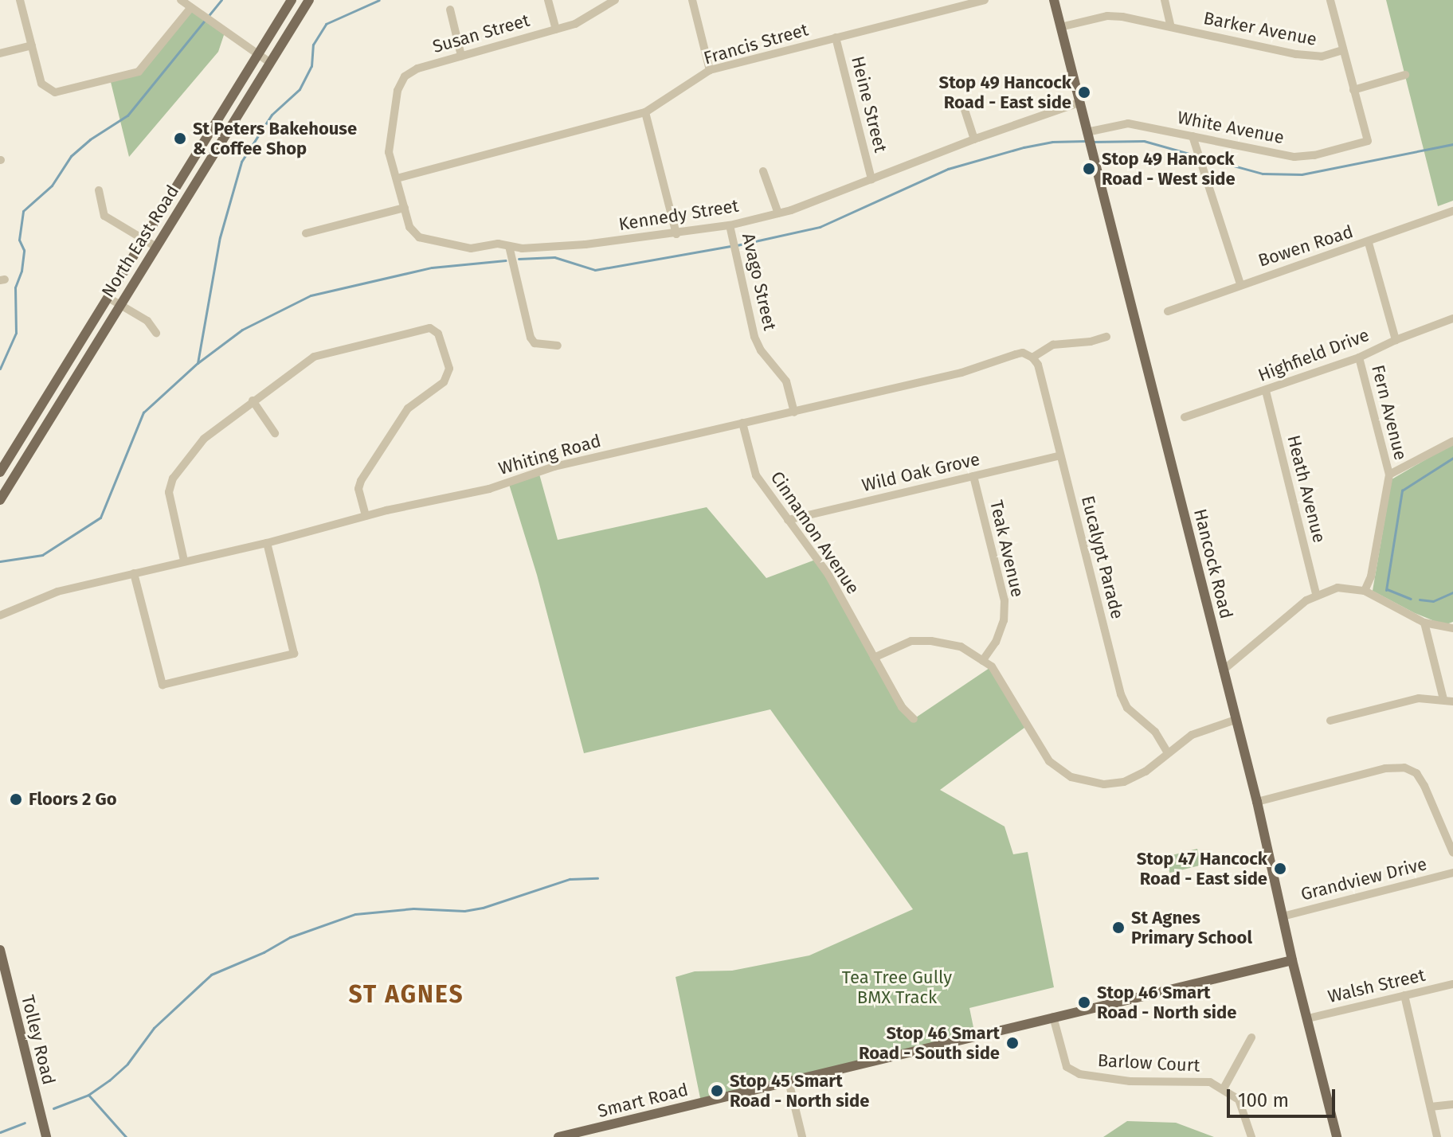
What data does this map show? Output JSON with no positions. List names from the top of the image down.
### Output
{
  "streets": {
    "main road": [
      "North East Road",
      "Hancock Road",
      "Tolley Road",
      "Smart Road"
    ],
    "street": [
      "Barker Avenue",
      "Susan Street",
      "Francis Street",
      "Heine Street",
      "White Avenue",
      "Kennedy Street",
      "Bowen Road",
      "Avago Street",
      "Highfield Drive",
      "Fern Avenue",
      "Whiting Road",
      "Wild Oak Grove",
      "Heath Avenue",
      "Cinnamon Avenue",
      "Teak Avenue",
      "Eucalypt Parade",
      "Grandview Drive",
      "Walsh Street",
      "Barlow Court"
    ]
  },
  "crossings": [
    ["Barker Avenue", "Hancock Road"],
    ["Susan Street", "Kennedy Street"],
    ["Francis Street", "Heine Street"],
    ["Francis Street", "Kennedy Street"],
    ["Heine Street", "Kennedy Street"],
    ["White Avenue", "Hancock Road"],
    ["Kennedy Street", "Avago Street"],
    ["Kennedy Street", "Hancock Road"],
    ["Avago Street", "Whiting Road"],
    ["Highfield Drive", "Fern Avenue"],
    ["Highfield Drive", "Heath Avenue"],
    ["Whiting Road", "Cinnamon Avenue"],
    ["Whiting Road", "Eucalypt Parade"],
    ["Wild Oak Grove", "Cinnamon Avenue"],
    ["Wild Oak Grove", "Teak Avenue"],
    ["Wild Oak Grove", "Eucalypt Parade"],
    ["Hancock Road", "Grandview Drive"],
    ["Hancock Road", "Walsh Street"],
    ["Hancock Road", "Smart Road"],
    ["Barlow Court", "Smart Road"]
  ],
  "districts": ["ST AGNES"],
  "parks": ["Tea Tree Gully BMX Track"],
  "places": [
    "Stop 49 Hancock Road - East side",
    "St Peters Bakehouse & Coffee Shop",
    "Stop 49 Hancock Road - West side",
    "Floors 2 Go",
    "Stop 47 Hancock Road - East side",
    "St Agnes Primary School",
    "Stop 46 Smart Road - North side",
    "Stop 46 Smart Road - South side",
    "Stop 45 Smart Road - North side"
  ],
  "scale_bar": "100 m"
}
